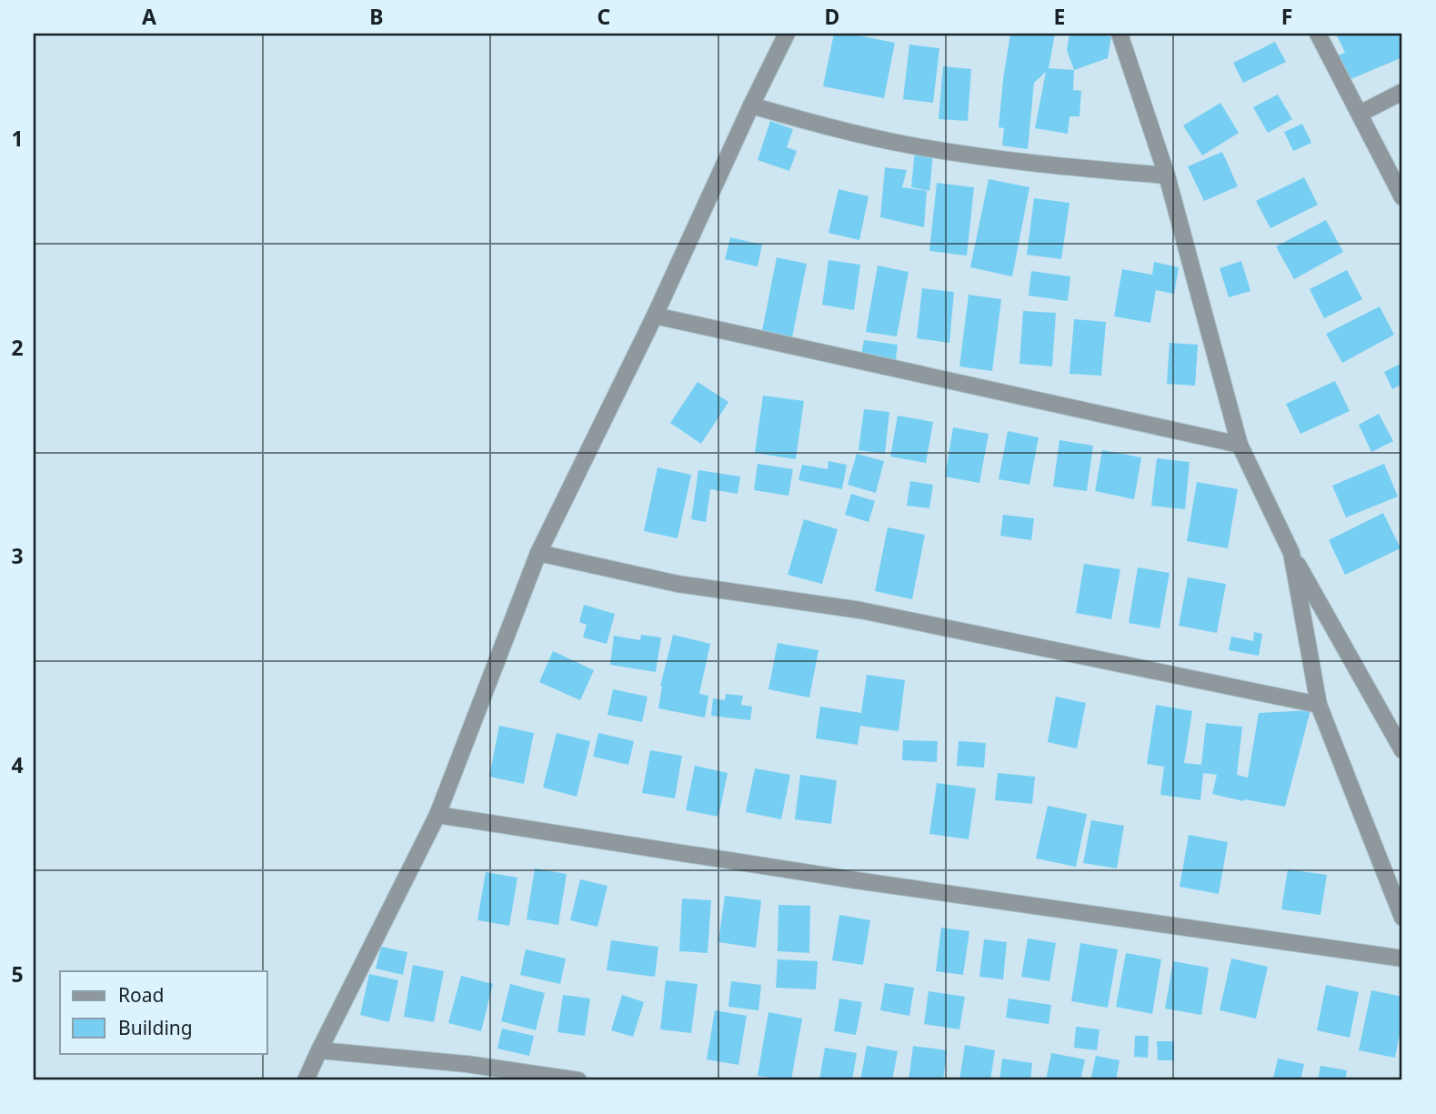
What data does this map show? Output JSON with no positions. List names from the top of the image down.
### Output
{
  "legend": ["Road", "Building"],
  "grid": {
    "columns": [
      "A",
      "B",
      "C",
      "D",
      "E",
      "F"
    ],
    "rows": [
      "1",
      "2",
      "3",
      "4",
      "5"
    ]
  }
}
